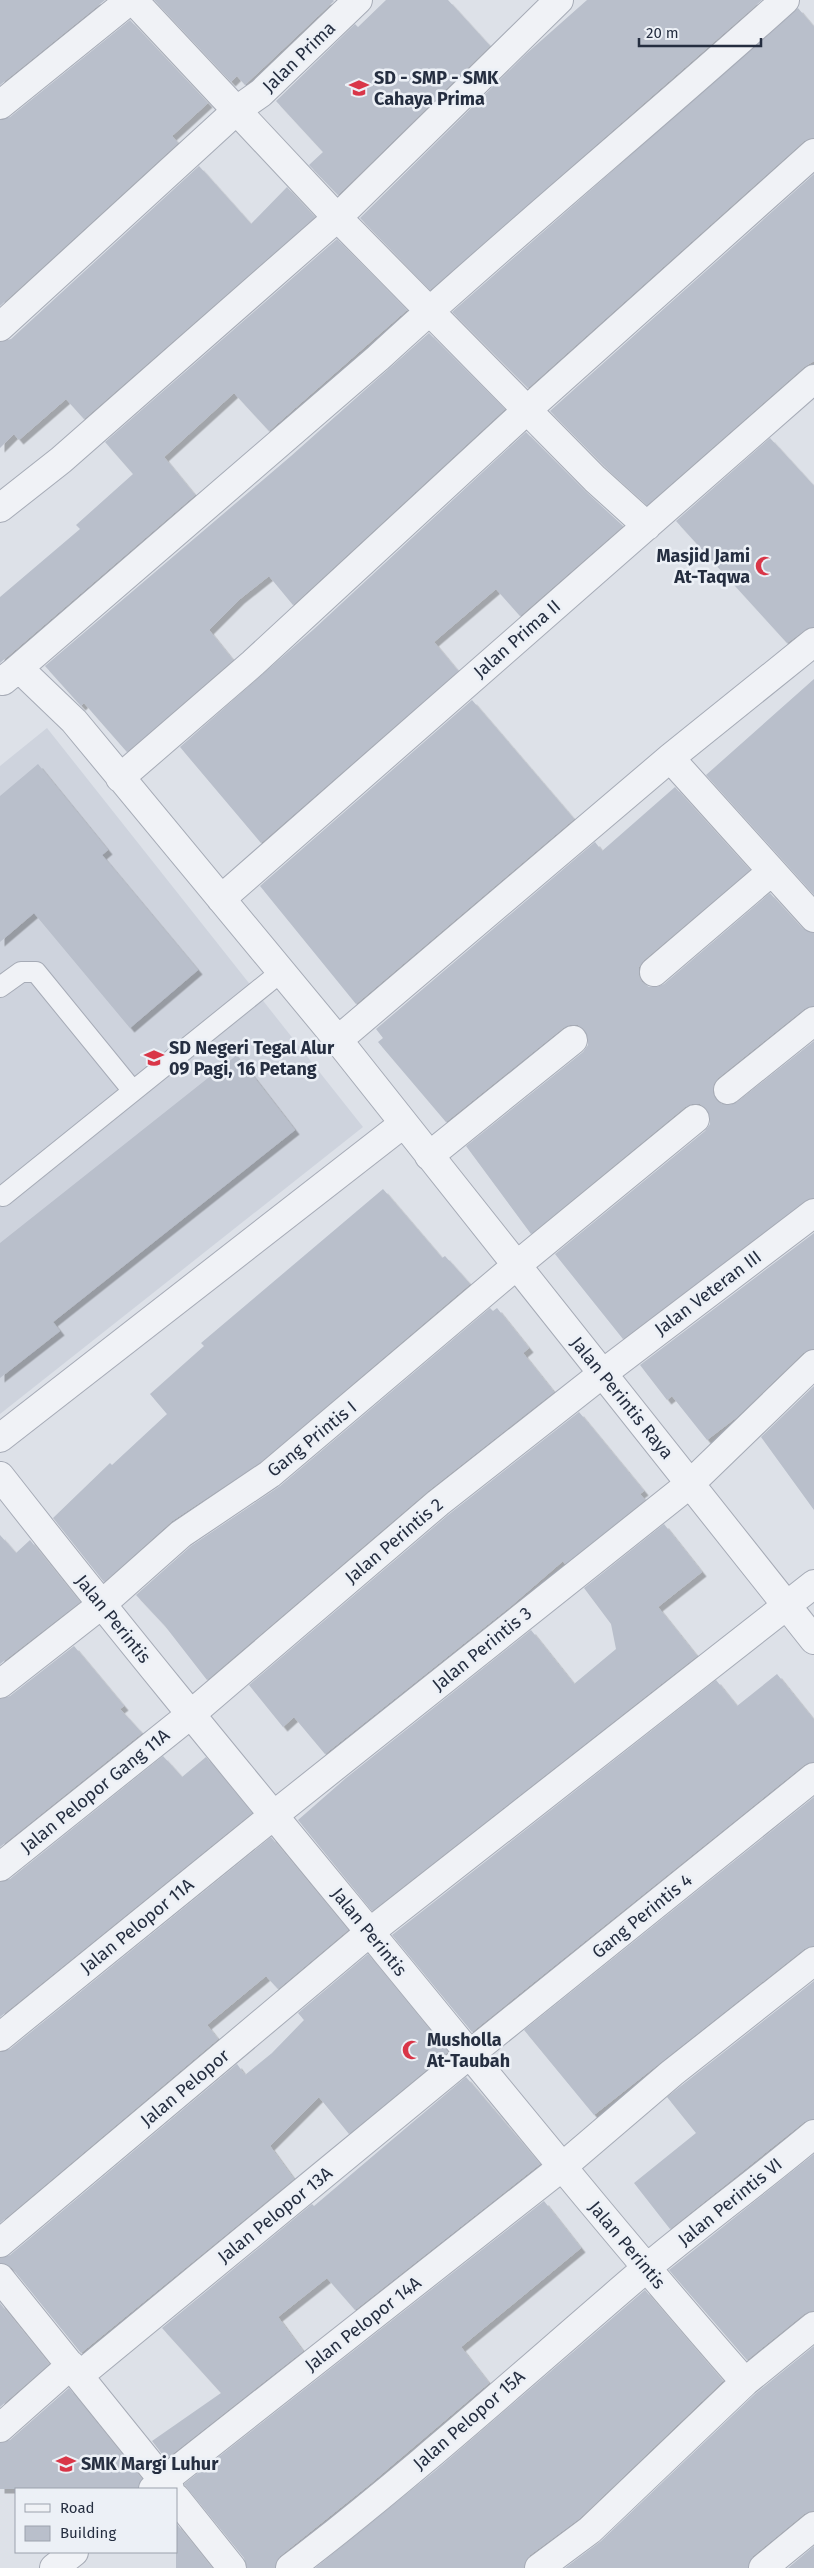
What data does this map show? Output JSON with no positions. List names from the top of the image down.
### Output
{
  "streets": {
    "street": [
      "Jalan Prima",
      "Jalan Prima II",
      "Jalan Veteran III",
      "Jalan Perintis Raya",
      "Gang Printis I",
      "Jalan Perintis 2",
      "Jalan Perintis",
      "Jalan Perintis 3",
      "Jalan Pelopor Gang 11A",
      "Gang Perintis 4",
      "Jalan Pelopor 11A",
      "Jalan Pelopor",
      "Jalan Perintis VI",
      "Jalan Pelopor 13A",
      "Jalan Pelopor 14A",
      "Jalan Pelopor 15A"
    ]
  },
  "crossings": [
    ["Jalan Prima II", "Jalan Perintis Raya"],
    ["Jalan Veteran III", "Jalan Perintis Raya"],
    ["Jalan Veteran III", "Jalan Perintis 2"],
    ["Jalan Perintis Raya", "Gang Printis I"],
    ["Jalan Perintis Raya", "Jalan Perintis 2"],
    ["Jalan Perintis Raya", "Jalan Perintis 3"],
    ["Gang Printis I", "Jalan Perintis"],
    ["Jalan Perintis 2", "Jalan Perintis"],
    ["Jalan Perintis 2", "Jalan Pelopor Gang 11A"],
    ["Jalan Perintis", "Jalan Perintis 3"],
    ["Jalan Perintis", "Jalan Pelopor Gang 11A"],
    ["Jalan Perintis", "Gang Perintis 4"],
    ["Jalan Perintis", "Jalan Pelopor 11A"],
    ["Jalan Perintis", "Jalan Pelopor"],
    ["Jalan Perintis", "Jalan Perintis VI"],
    ["Jalan Perintis", "Jalan Pelopor 13A"],
    ["Jalan Perintis", "Jalan Pelopor 14A"],
    ["Jalan Perintis", "Jalan Pelopor 15A"],
    ["Jalan Perintis 3", "Jalan Pelopor 11A"],
    ["Gang Perintis 4", "Jalan Pelopor 13A"],
    ["Jalan Perintis VI", "Jalan Pelopor 15A"]
  ],
  "places": {
    "school or university": ["SD - SMP - SMK Cahaya Prima", "SD Negeri Tegal Alur 09 Pagi, 16 Petang", "SMK Margi Luhur"],
    "mosque": ["Masjid Jami At-Taqwa", "Musholla At-Taubah"]
  },
  "legend": ["Road", "Building"],
  "scale_bar": "20 m"
}
